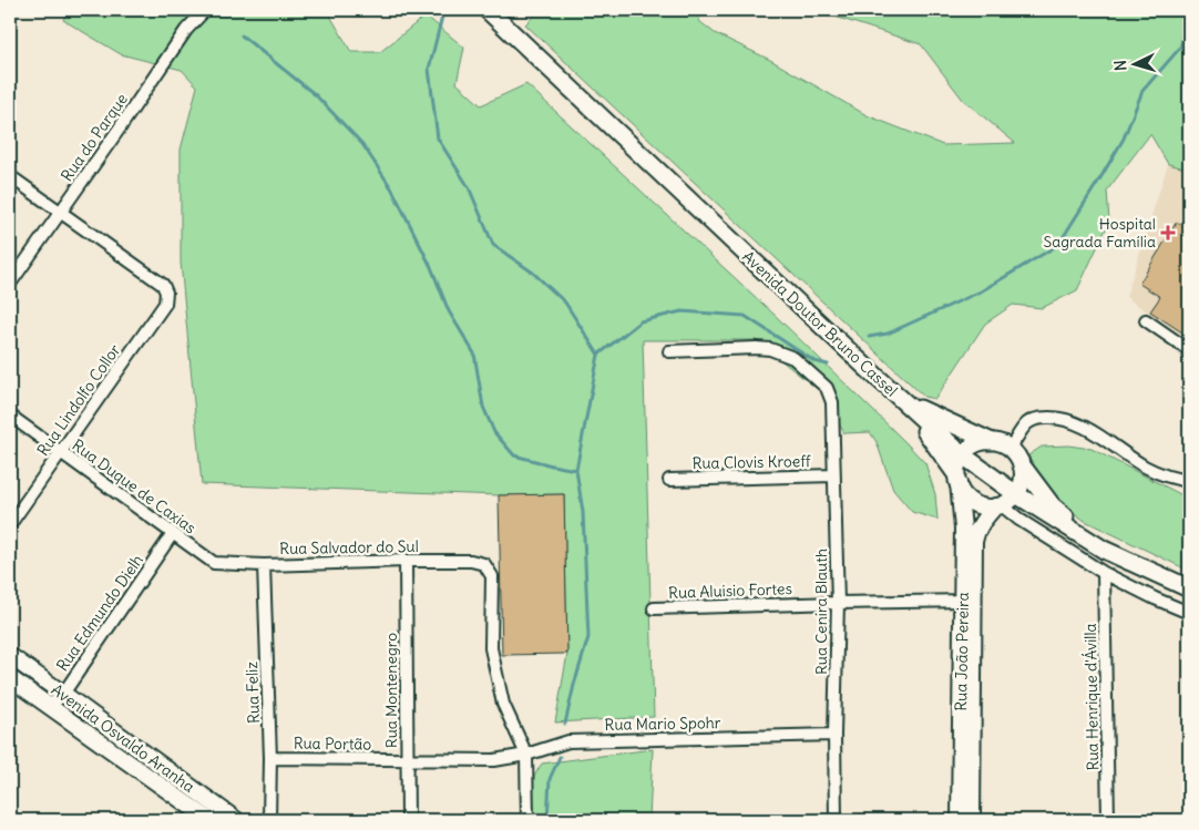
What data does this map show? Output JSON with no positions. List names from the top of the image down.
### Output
{
  "streets": {
    "main road": ["Avenida Doutor Bruno Cassel"],
    "street": [
      "Rua do Parque",
      "Rua Lindolfo Collor",
      "Rua Clovis Kroeff",
      "Rua Duque de Caxias",
      "Rua Salvador do Sul",
      "Rua Aluisio Fortes",
      "Rua Cenira Blauth",
      "Rua Edmundo Dielh",
      "Rua João Pereira",
      "Rua Montenegro",
      "Rua Feliz",
      "Rua Henrique d'Ávilla",
      "Rua Mario Spohr",
      "Avenida Osvaldo Aranha",
      "Rua Portão"
    ]
  },
  "crossings": [
    ["Rua do Parque", "Rua Lindolfo Collor"],
    ["Avenida Doutor Bruno Cassel", "Rua João Pereira"],
    ["Rua Lindolfo Collor", "Rua Duque de Caxias"],
    ["Rua Clovis Kroeff", "Rua Cenira Blauth"],
    ["Rua Duque de Caxias", "Rua Salvador do Sul"],
    ["Rua Duque de Caxias", "Rua Edmundo Dielh"],
    ["Rua Salvador do Sul", "Rua Montenegro"],
    ["Rua Salvador do Sul", "Rua Feliz"],
    ["Rua Salvador do Sul", "Rua Mario Spohr"],
    ["Rua Aluisio Fortes", "Rua Cenira Blauth"],
    ["Rua Aluisio Fortes", "Rua João Pereira"],
    ["Rua Cenira Blauth", "Rua Mario Spohr"],
    ["Rua Edmundo Dielh", "Avenida Osvaldo Aranha"],
    ["Rua Montenegro", "Rua Portão"],
    ["Rua Feliz", "Rua Portão"],
    ["Rua Mario Spohr", "Rua Portão"]
  ],
  "places": {
    "health": ["Hospital Sagrada Família"]
  },
  "north": "left"
}
